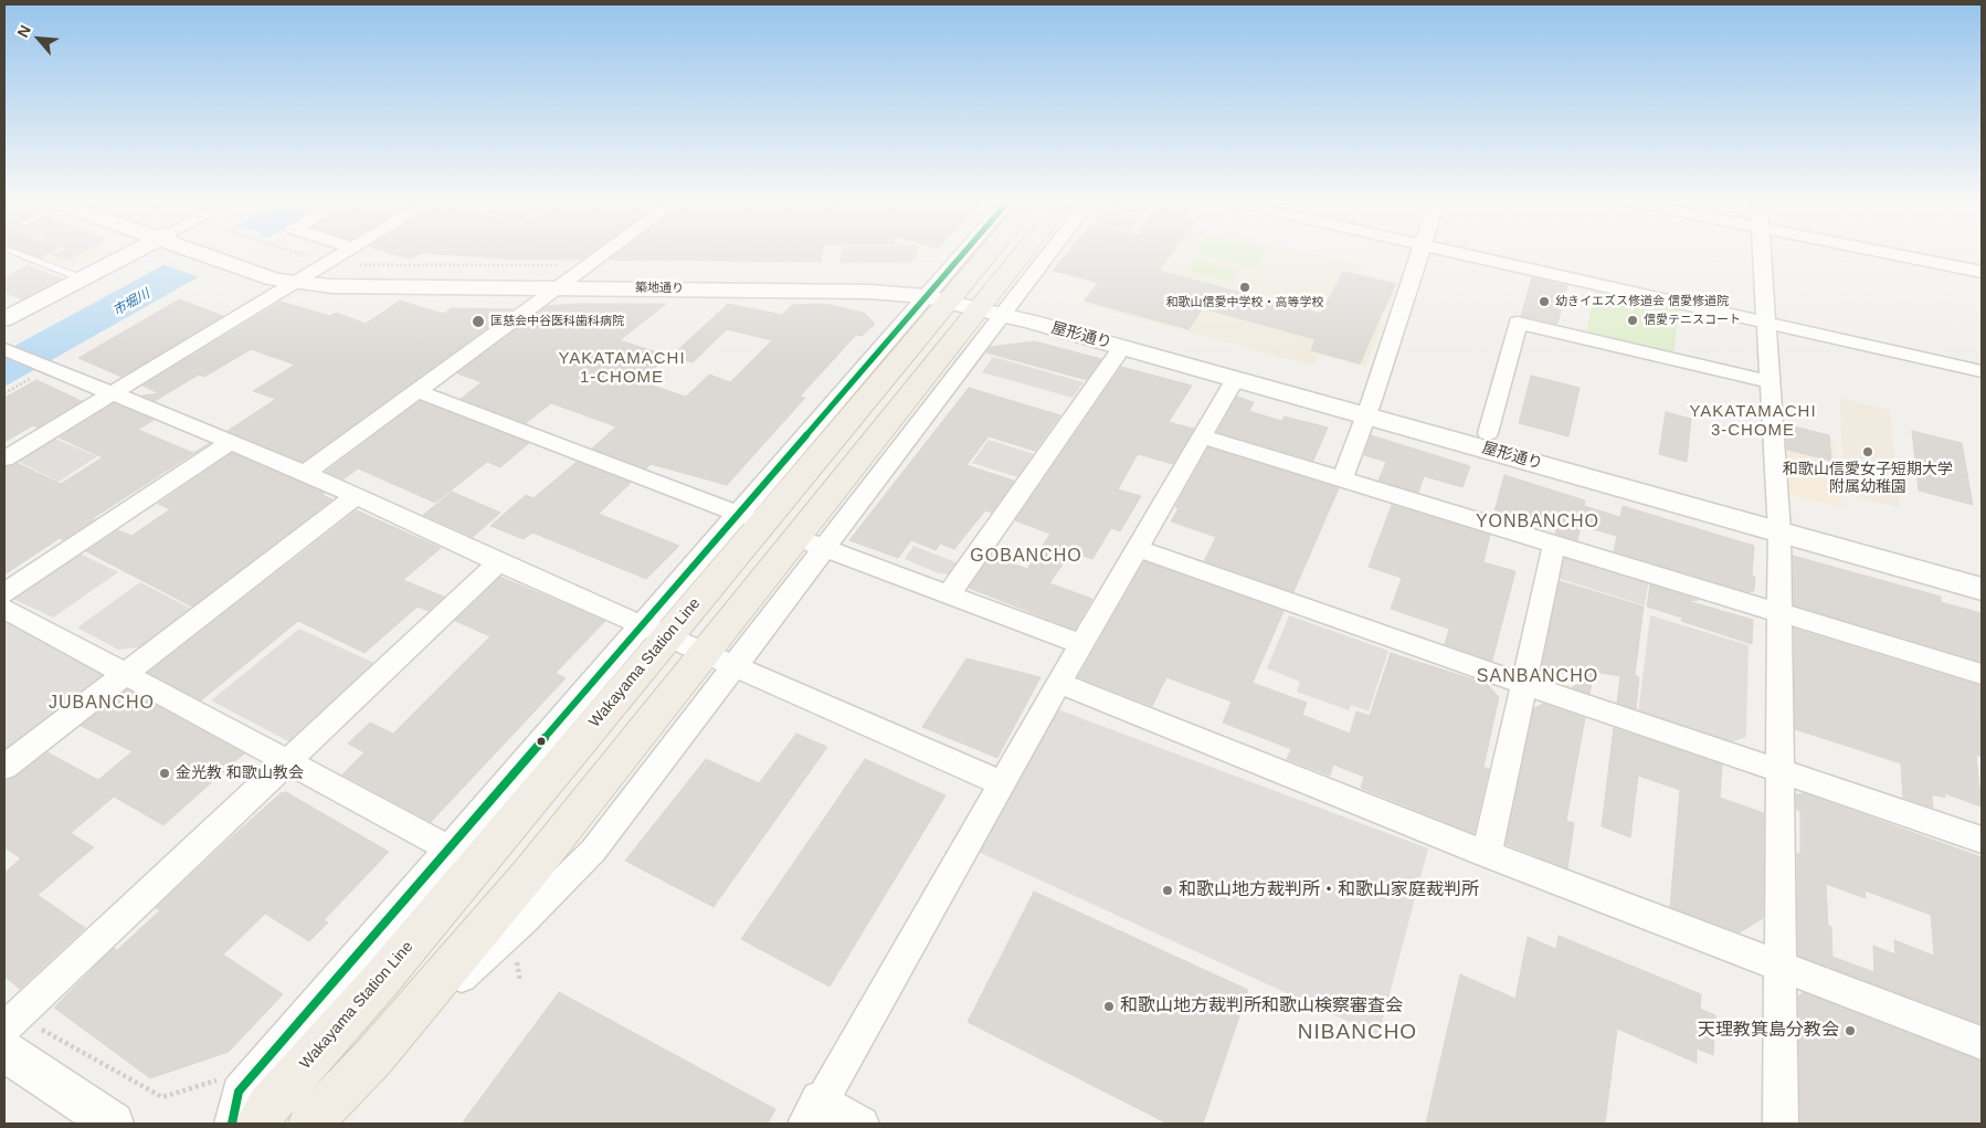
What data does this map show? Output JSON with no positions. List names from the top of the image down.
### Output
{
  "streets": {
    "main road": ["Wakayama Station Line"],
    "street": ["築地通り", "屋形通り"]
  },
  "crossings": [
    ["築地通り", "屋形通り"],
    ["築地通り", "Wakayama Station Line"]
  ],
  "districts": [
    "YAKATAMACHI 1-CHOME",
    "YAKATAMACHI 3-CHOME",
    "YONBANCHO",
    "GOBANCHO",
    "SANBANCHO",
    "JUBANCHO",
    "NIBANCHO"
  ],
  "water": ["市堀川"],
  "places": [
    "和歌山信愛中学校・高等学校",
    "幼きイエズス修道会 信愛修道院",
    "信愛テニスコート",
    "匡慈会中谷医科歯科病院",
    "和歌山信愛女子短期大学 附属幼稚園",
    "金光教 和歌山教会",
    "和歌山地方裁判所・和歌山家庭裁判所",
    "和歌山地方裁判所和歌山検察審査会",
    "天理教箕島分教会"
  ],
  "north": "top left"
}
